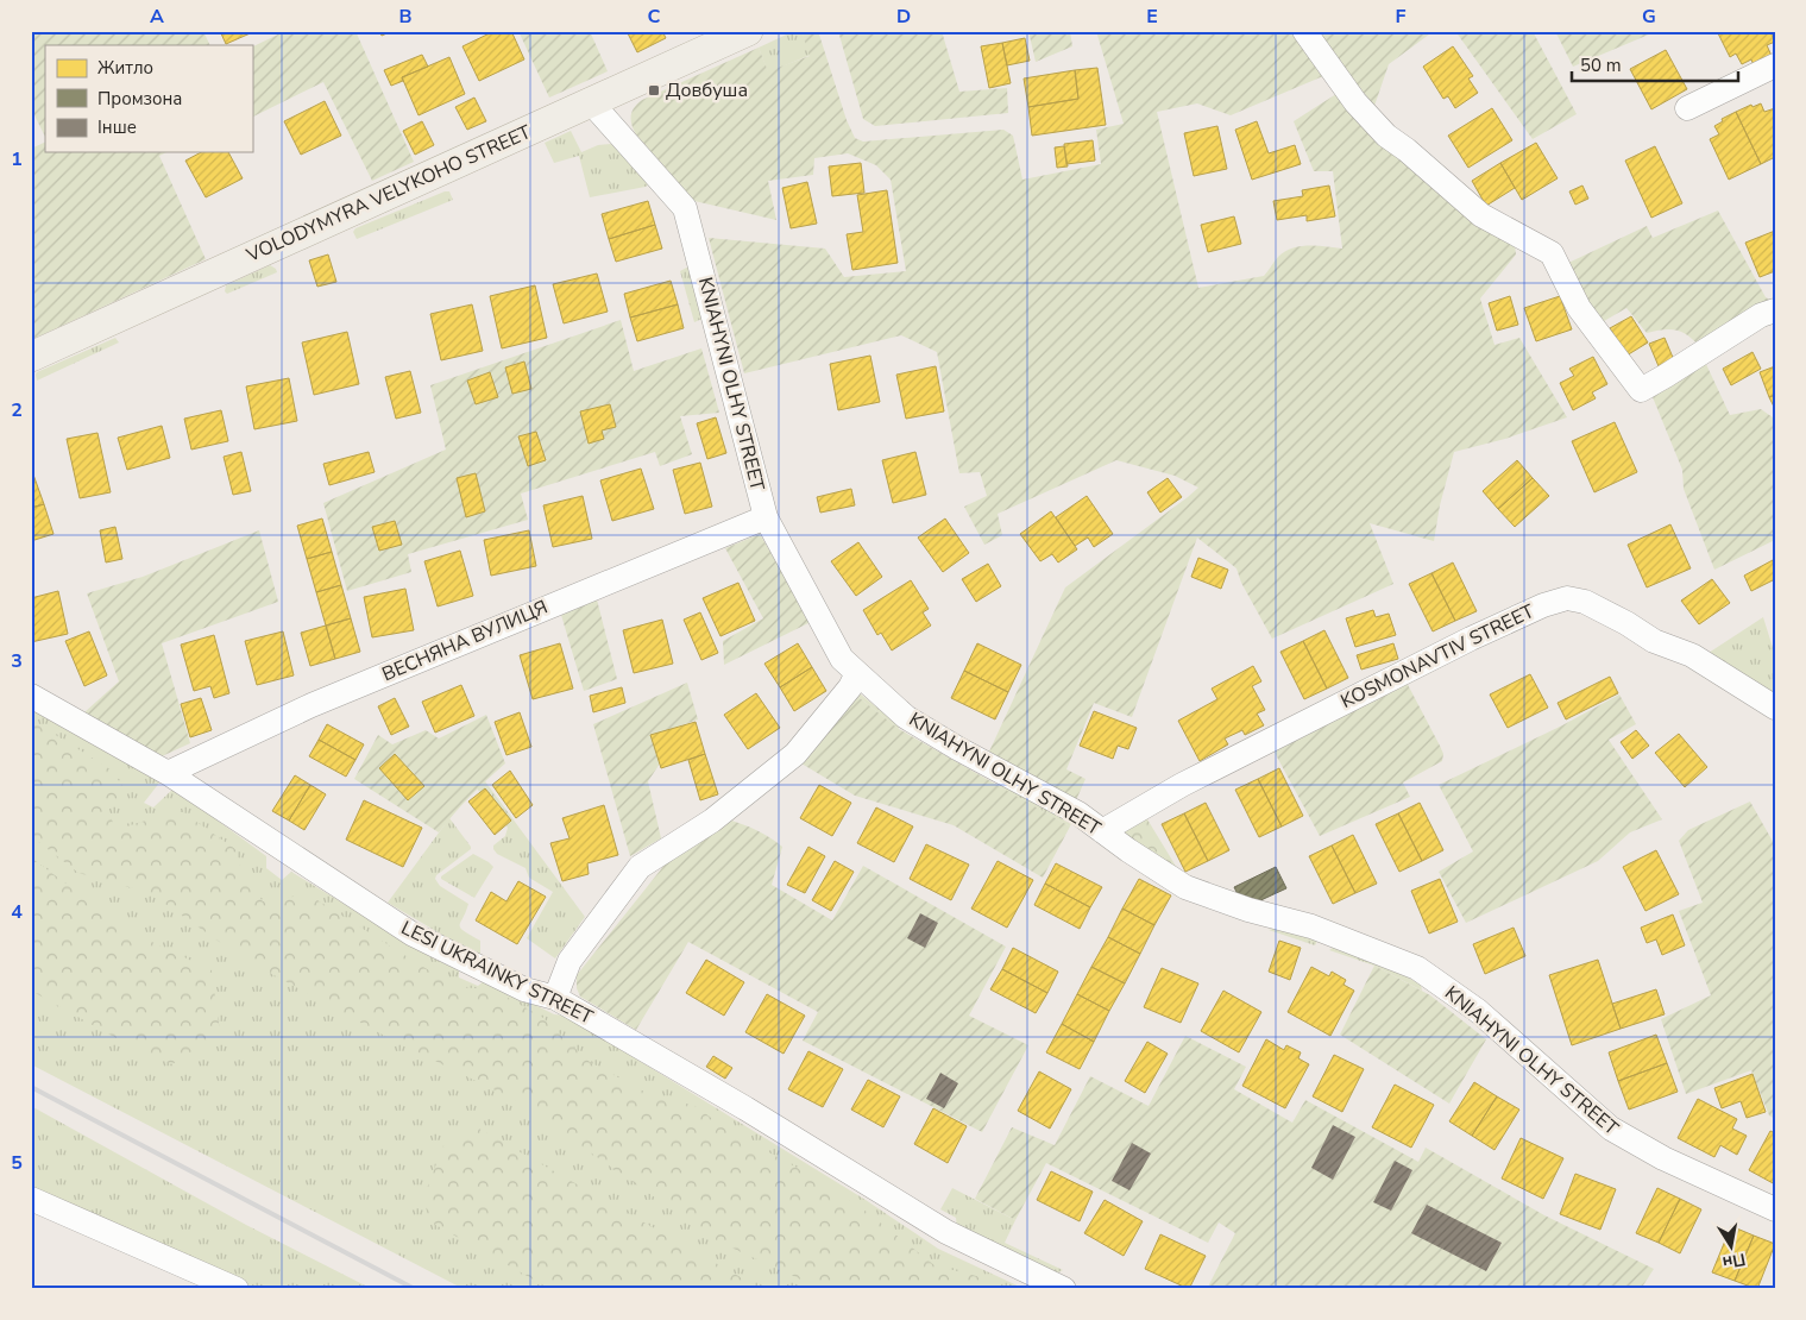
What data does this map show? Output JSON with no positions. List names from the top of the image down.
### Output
{
  "streets": {
    "main road": ["VOLODYMYRA VELYKOHO STREET"],
    "street": [
      "KNIAHYNI OLHY STREET",
      "ВЕСНЯНА ВУЛИЦЯ",
      "KOSMONAVTIV STREET",
      "LESI UKRAINKY STREET"
    ]
  },
  "crossings": [
    ["VOLODYMYRA VELYKOHO STREET", "KNIAHYNI OLHY STREET"],
    ["KNIAHYNI OLHY STREET", "ВЕСНЯНА ВУЛИЦЯ"],
    ["KNIAHYNI OLHY STREET", "KOSMONAVTIV STREET"],
    ["ВЕСНЯНА ВУЛИЦЯ", "LESI UKRAINKY STREET"]
  ],
  "places": {
    "transit": ["Довбуша"]
  },
  "legend": ["Житло", "Промзона", "Інше"],
  "scale_bar": "50 m",
  "north": "bottom",
  "grid": {
    "columns": [
      "A",
      "B",
      "C",
      "D",
      "E",
      "F",
      "G"
    ],
    "rows": [
      "1",
      "2",
      "3",
      "4",
      "5"
    ]
  }
}
